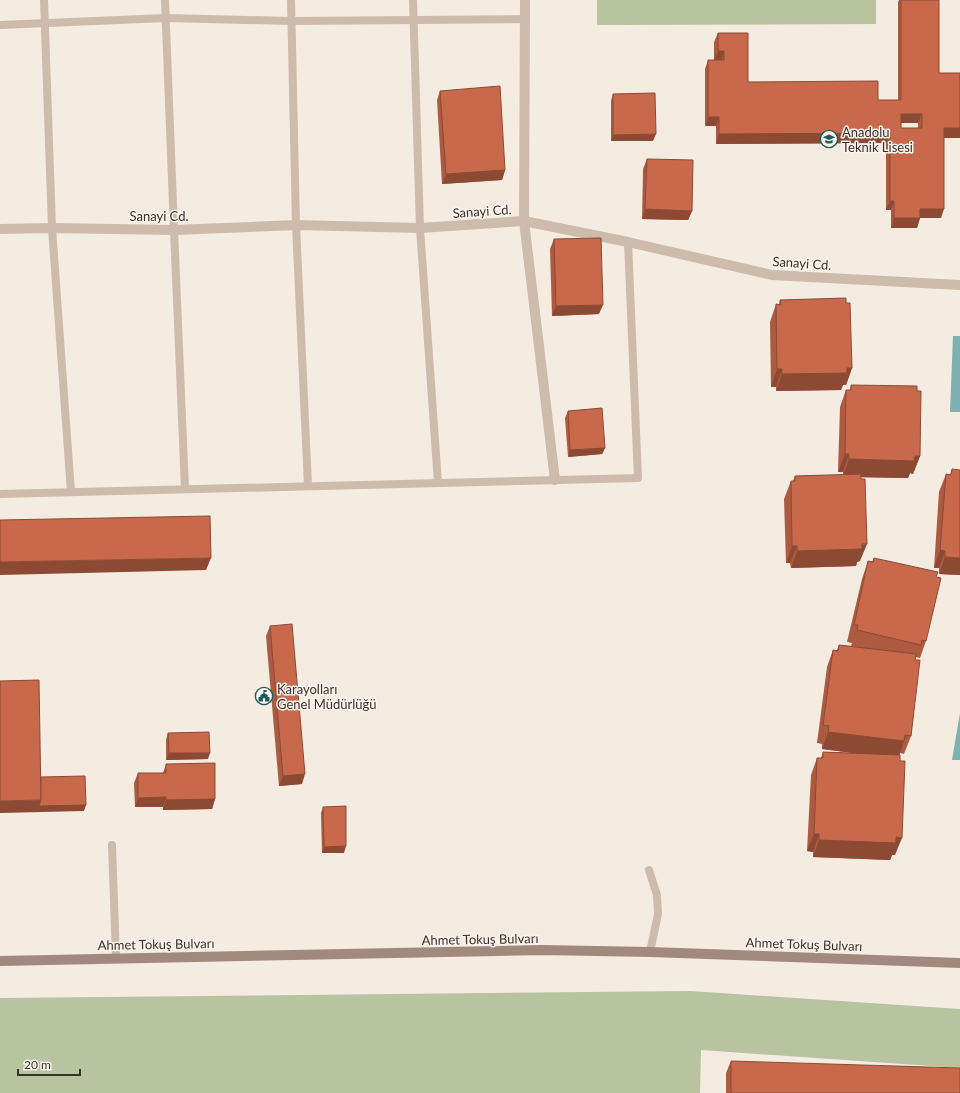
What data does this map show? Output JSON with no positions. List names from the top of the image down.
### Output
{
  "streets": {
    "main road": ["Ahmet Tokuş Bulvarı"],
    "street": ["Sanayi Cd."]
  },
  "places": {
    "school or university": ["Anadolu Teknik Lisesi"],
    "public building": ["Karayolları Genel Müdürlüğü"]
  },
  "scale_bar": "20 m"
}
